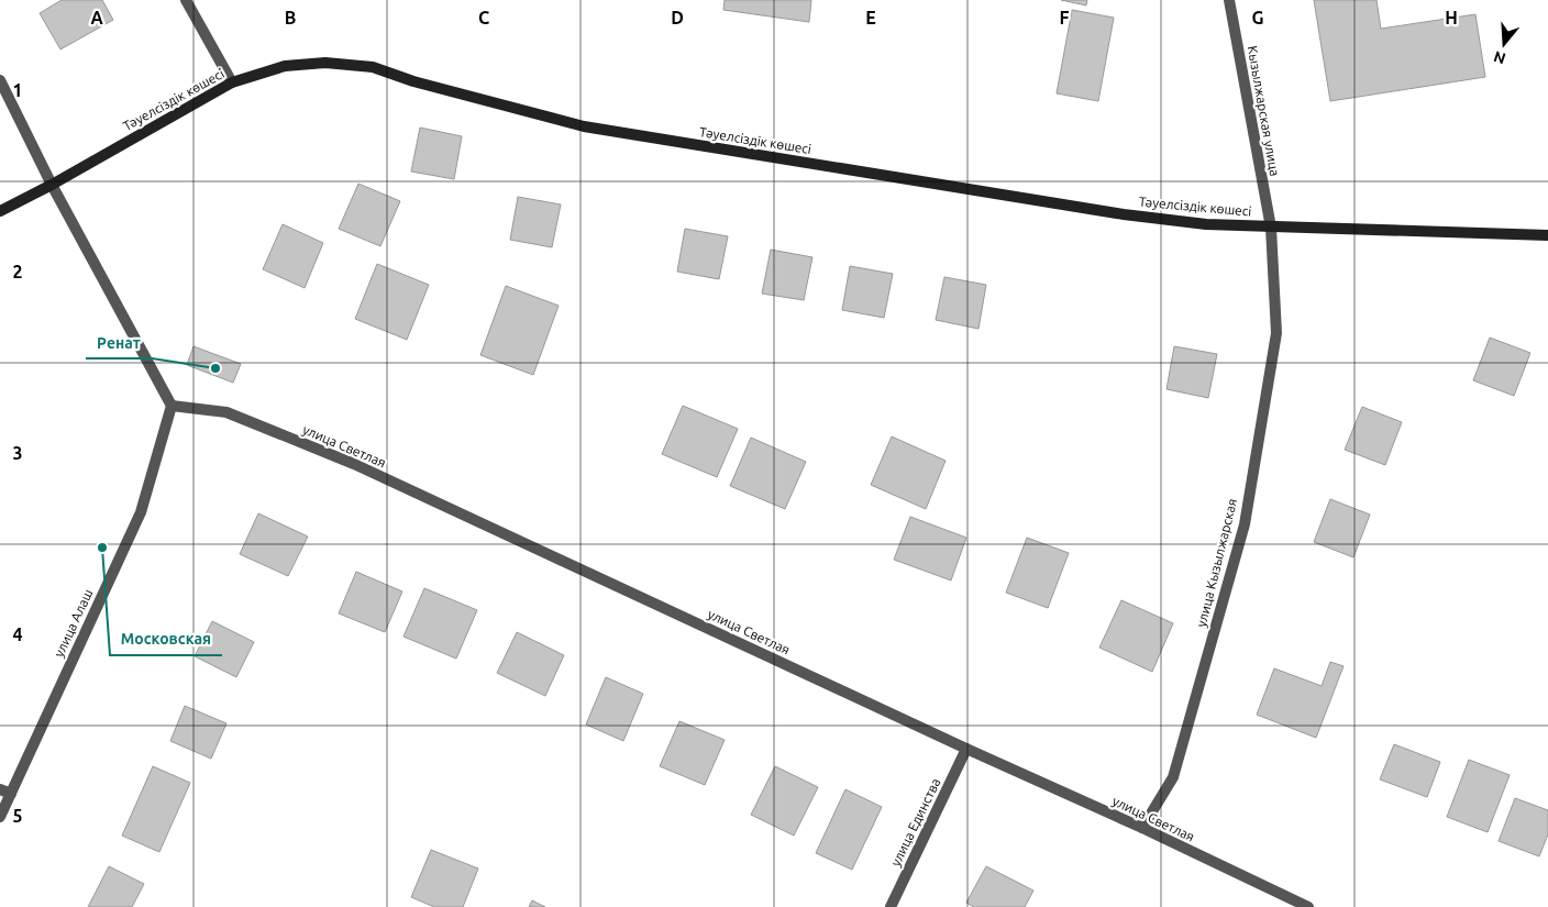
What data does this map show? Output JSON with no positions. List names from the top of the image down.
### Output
{
  "streets": {
    "main road": ["Тәуелсіздік көшесі"],
    "street": [
      "Кызылжарская улица",
      "улица Светлая",
      "улица Кызылжарская",
      "улица Алаш",
      "улица Единства"
    ]
  },
  "crossings": [
    ["Тәуелсіздік көшесі", "Кызылжарская улица"],
    ["Тәуелсіздік көшесі", "улица Кызылжарская"],
    ["Кызылжарская улица", "улица Кызылжарская"],
    ["улица Светлая", "улица Кызылжарская"],
    ["улица Светлая", "улица Алаш"],
    ["улица Светлая", "улица Единства"]
  ],
  "places": ["Ренат", "Московская"],
  "north": "bottom",
  "grid": {
    "columns": [
      "A",
      "B",
      "C",
      "D",
      "E",
      "F",
      "G",
      "H"
    ],
    "rows": [
      "1",
      "2",
      "3",
      "4",
      "5"
    ]
  }
}
